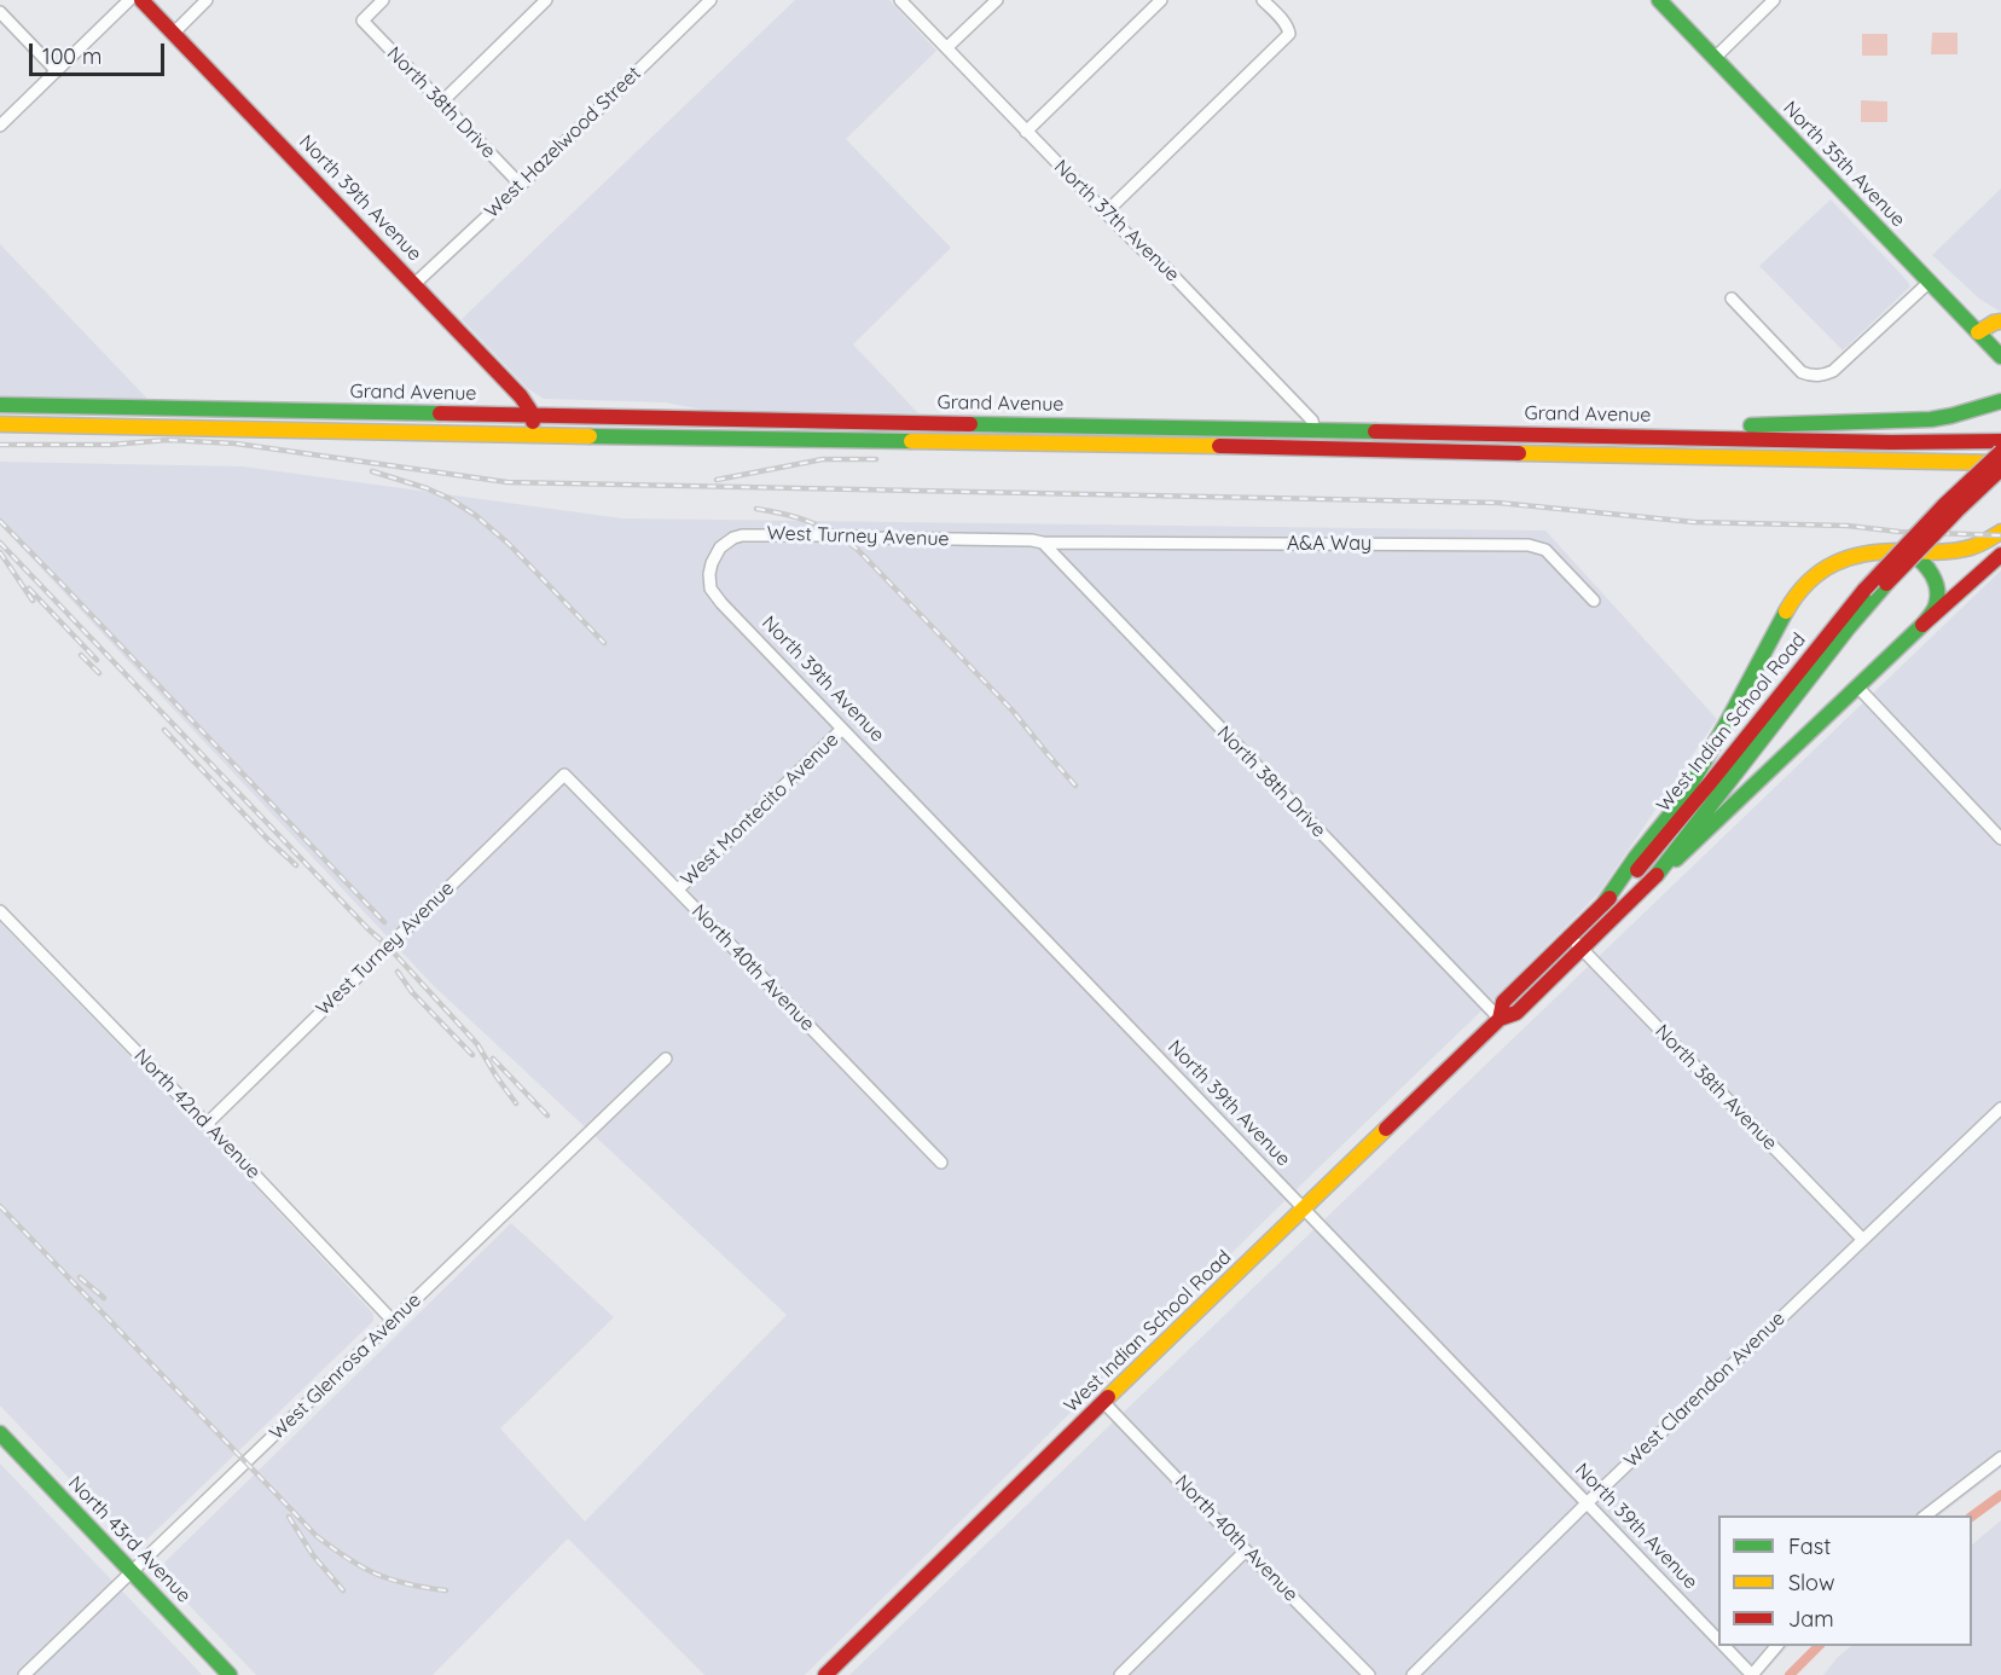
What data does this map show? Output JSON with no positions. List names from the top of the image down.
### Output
{
  "streets": {
    "main road": [
      "North 35th Avenue",
      "North 39th Avenue",
      "Grand Avenue",
      "West Indian School Road",
      "North 43rd Avenue"
    ],
    "street": [
      "North 38th Drive",
      "West Hazelwood Street",
      "North 37th Avenue",
      "West Turney Avenue",
      "A&A Way",
      "West Montecito Avenue",
      "North 40th Avenue",
      "North 38th Avenue",
      "North 42nd Avenue",
      "West Glenrosa Avenue",
      "West Clarendon Avenue"
    ]
  },
  "crossings": [
    ["North 38th Drive", "West Hazelwood Street"],
    ["North 38th Drive", "West Turney Avenue"],
    ["North 38th Drive", "A&A Way"],
    ["North 38th Drive", "West Indian School Road"],
    ["West Hazelwood Street", "North 39th Avenue"],
    ["North 39th Avenue", "Grand Avenue"],
    ["North 39th Avenue", "West Turney Avenue"],
    ["North 39th Avenue", "West Indian School Road"],
    ["North 39th Avenue", "West Montecito Avenue"],
    ["North 39th Avenue", "West Clarendon Avenue"],
    ["North 37th Avenue", "Grand Avenue"],
    ["Grand Avenue", "West Indian School Road"],
    ["West Turney Avenue", "A&A Way"],
    ["West Turney Avenue", "North 40th Avenue"],
    ["West Turney Avenue", "North 42nd Avenue"],
    ["West Indian School Road", "North 40th Avenue"],
    ["West Indian School Road", "North 38th Avenue"],
    ["West Montecito Avenue", "North 40th Avenue"],
    ["North 38th Avenue", "West Clarendon Avenue"],
    ["North 42nd Avenue", "West Glenrosa Avenue"],
    ["West Glenrosa Avenue", "North 43rd Avenue"]
  ],
  "legend": ["Fast", "Slow", "Jam"],
  "scale_bar": "100 m"
}
